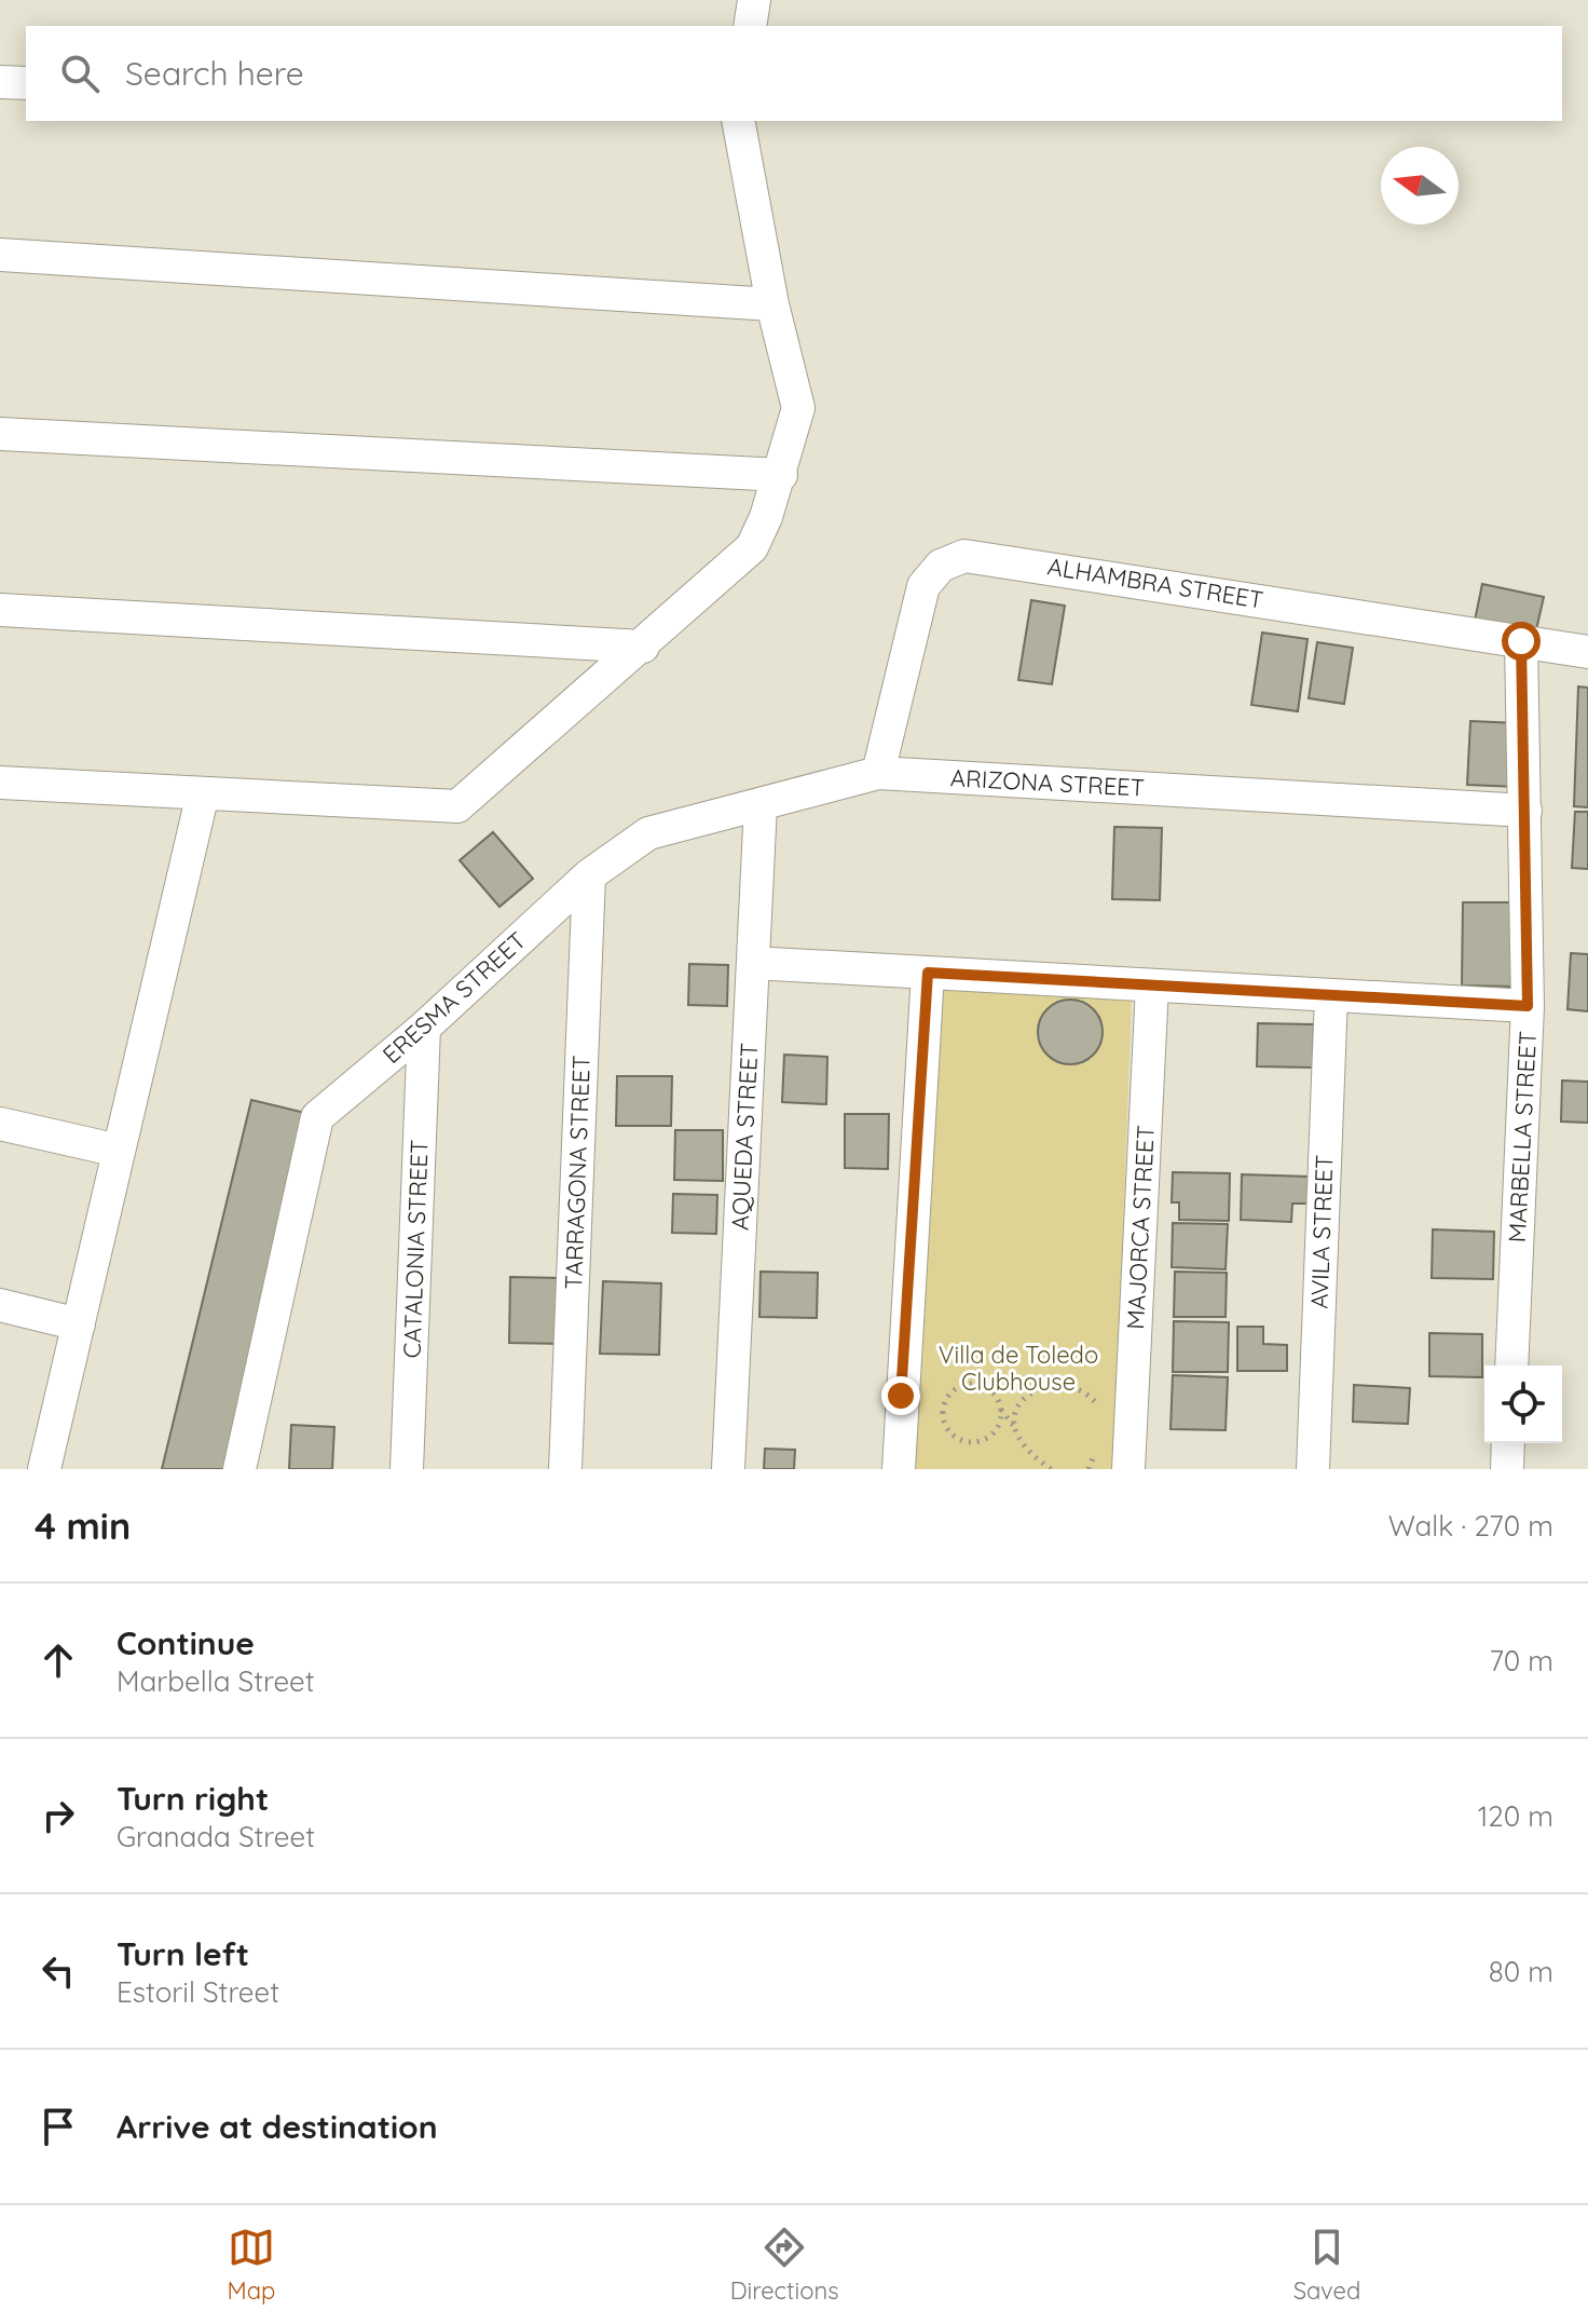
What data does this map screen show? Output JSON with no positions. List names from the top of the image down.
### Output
{
  "streets": {
    "street": [
      "ALHAMBRA STREET",
      "ARIZONA STREET",
      "ERESMA STREET",
      "AQUEDA STREET",
      "MARBELLA STREET",
      "TARRAGONA STREET",
      "MAJORCA STREET",
      "AVILA STREET",
      "CATALONIA STREET"
    ]
  },
  "crossings": [
    ["ALHAMBRA STREET", "ARIZONA STREET"],
    ["ALHAMBRA STREET", "MARBELLA STREET"],
    ["ARIZONA STREET", "ERESMA STREET"],
    ["ARIZONA STREET", "AQUEDA STREET"],
    ["ARIZONA STREET", "MARBELLA STREET"],
    ["ARIZONA STREET", "TARRAGONA STREET"],
    ["ERESMA STREET", "TARRAGONA STREET"],
    ["ERESMA STREET", "CATALONIA STREET"]
  ],
  "parks": ["Villa de Toledo Clubhouse"],
  "north": "left",
  "page": {
    "search": "Search here",
    "heading": ["4 min", "Walk · 270 m"],
    "list": [
      ["Continue", "Marbella Street", "70 m"],
      ["Turn right", "Granada Street", "120 m"],
      ["Turn left", "Estoril Street", "80 m"],
      "Arrive at destination"
    ],
    "nav": ["Map", "Directions", "Saved"]
  }
}
